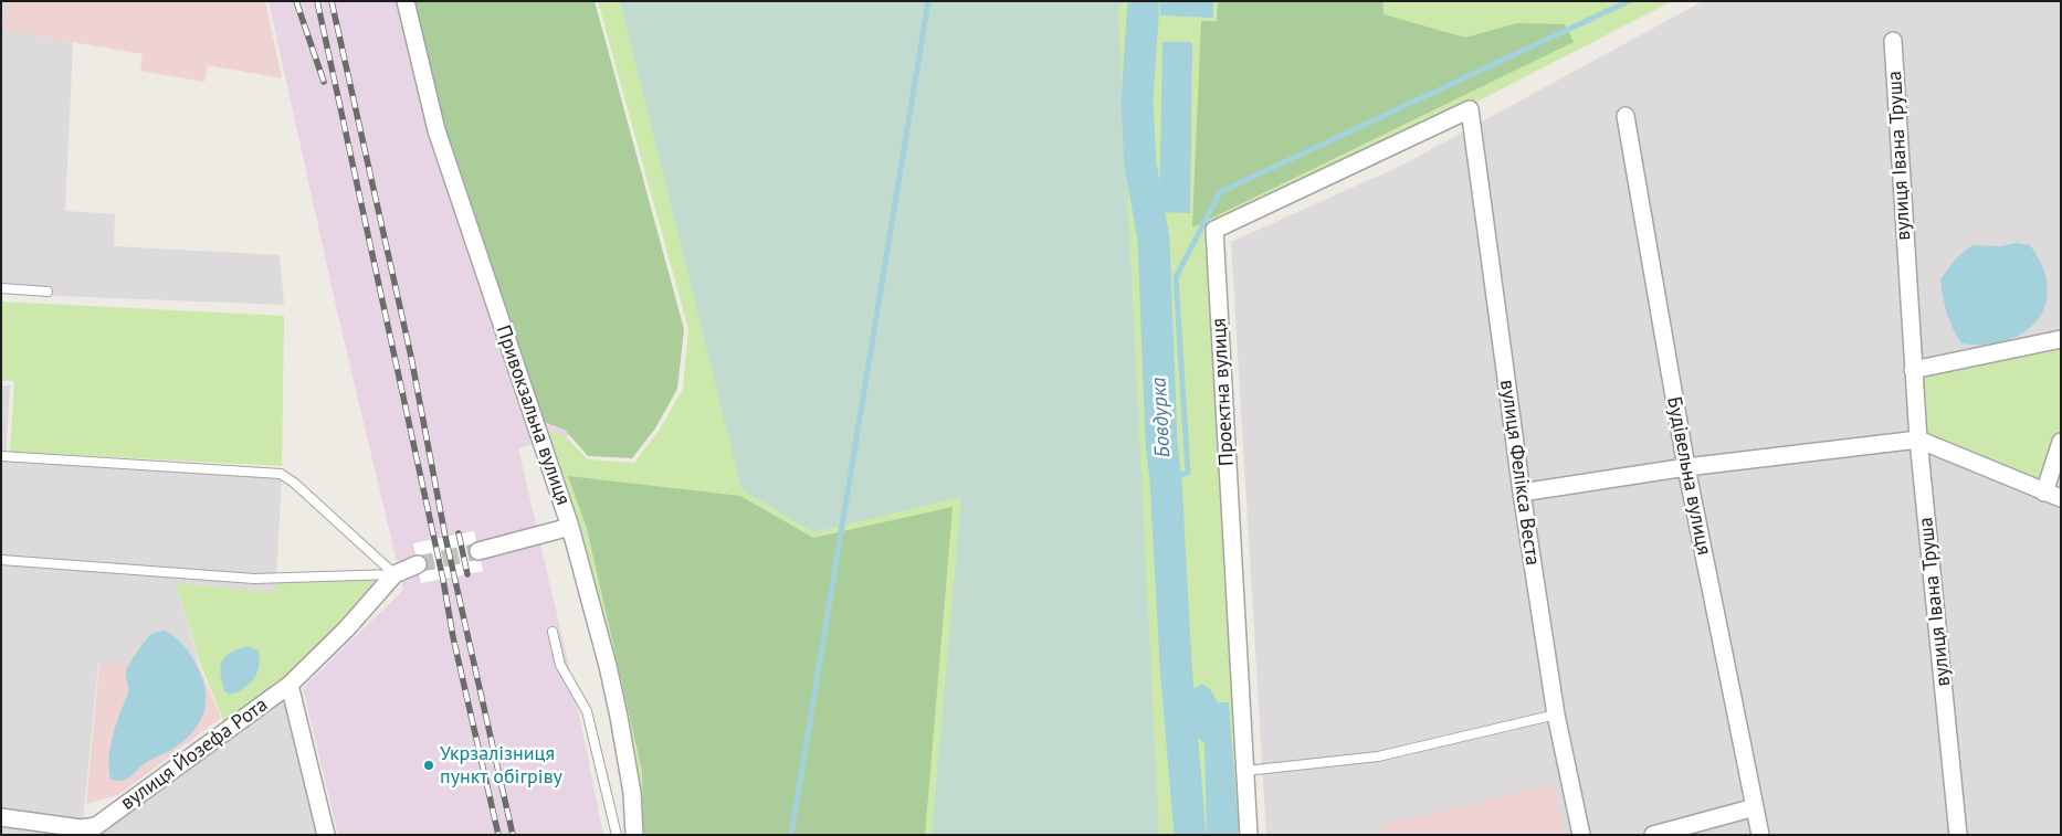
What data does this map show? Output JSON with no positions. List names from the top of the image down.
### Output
{
  "streets": {
    "street": [
      "вулиця Івана Труша",
      "Проектна вулиця",
      "Привокзальна вулиця",
      "вулиця Фелікса Веста",
      "Будівельна вулиця",
      "вулиця Йозефа Рота"
    ]
  },
  "crossings": [
    ["Проектна вулиця", "вулиця Фелікса Веста"]
  ],
  "water": ["Бовдурка"],
  "places": ["Укрзалізниця пункт обігріву"]
}
